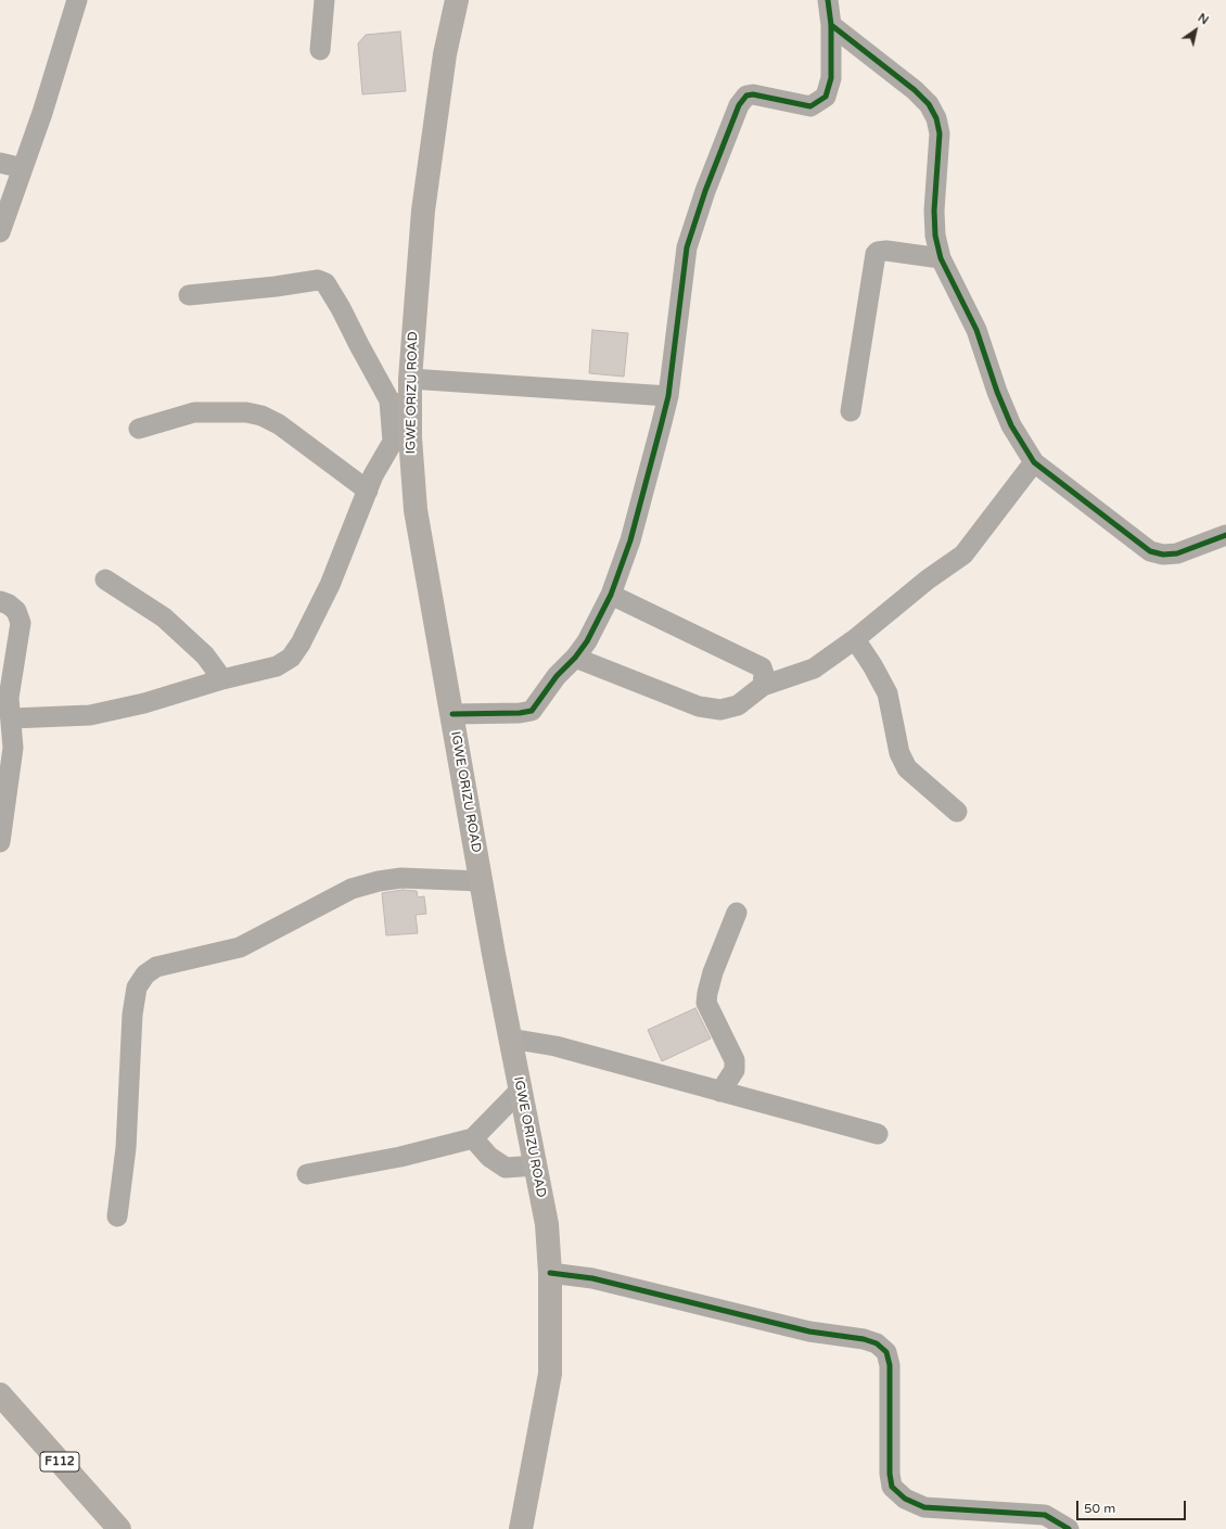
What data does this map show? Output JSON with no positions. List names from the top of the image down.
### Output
{
  "streets": {
    "main road": ["IGWE ORIZU ROAD", "F112"]
  },
  "scale_bar": "50 m",
  "north": "top right"
}
